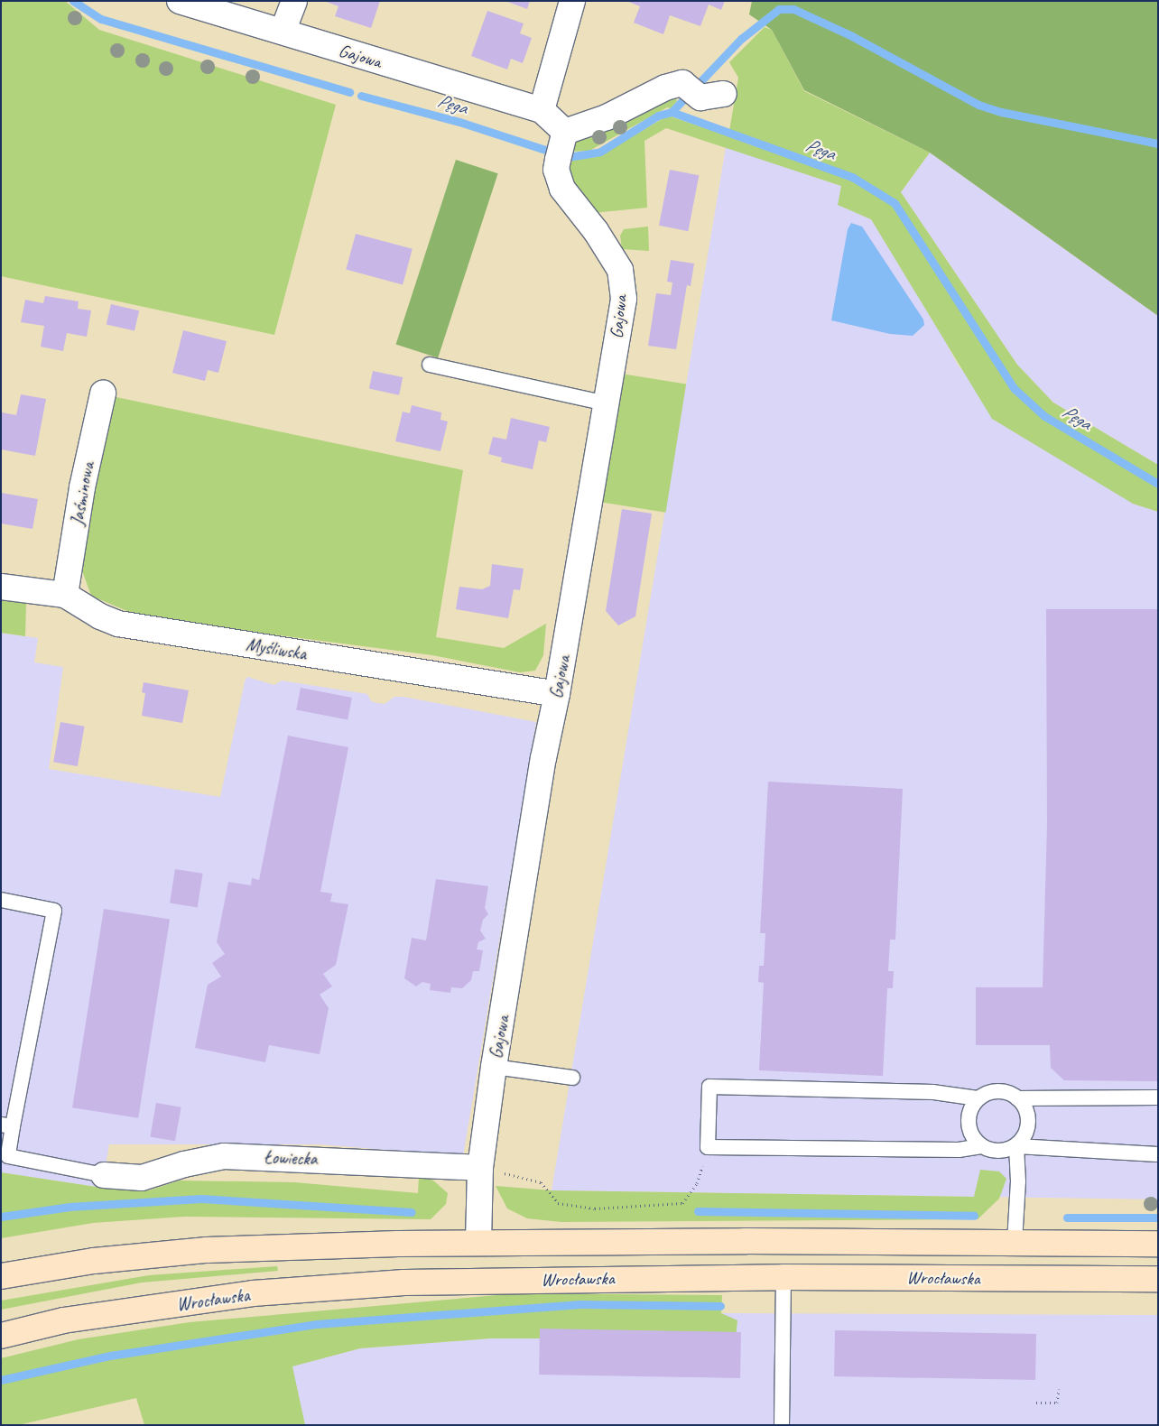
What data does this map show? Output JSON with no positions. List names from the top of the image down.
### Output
{
  "streets": {
    "main road": ["Wrocławska"],
    "street": [
      "Gajowa",
      "Jaśminowa",
      "Myśliwska",
      "Łowiecka"
    ]
  },
  "crossings": [
    ["Gajowa", "Myśliwska"],
    ["Gajowa", "Łowiecka"],
    ["Gajowa", "Wrocławska"],
    ["Jaśminowa", "Myśliwska"]
  ],
  "water": ["Pęga"]
}
